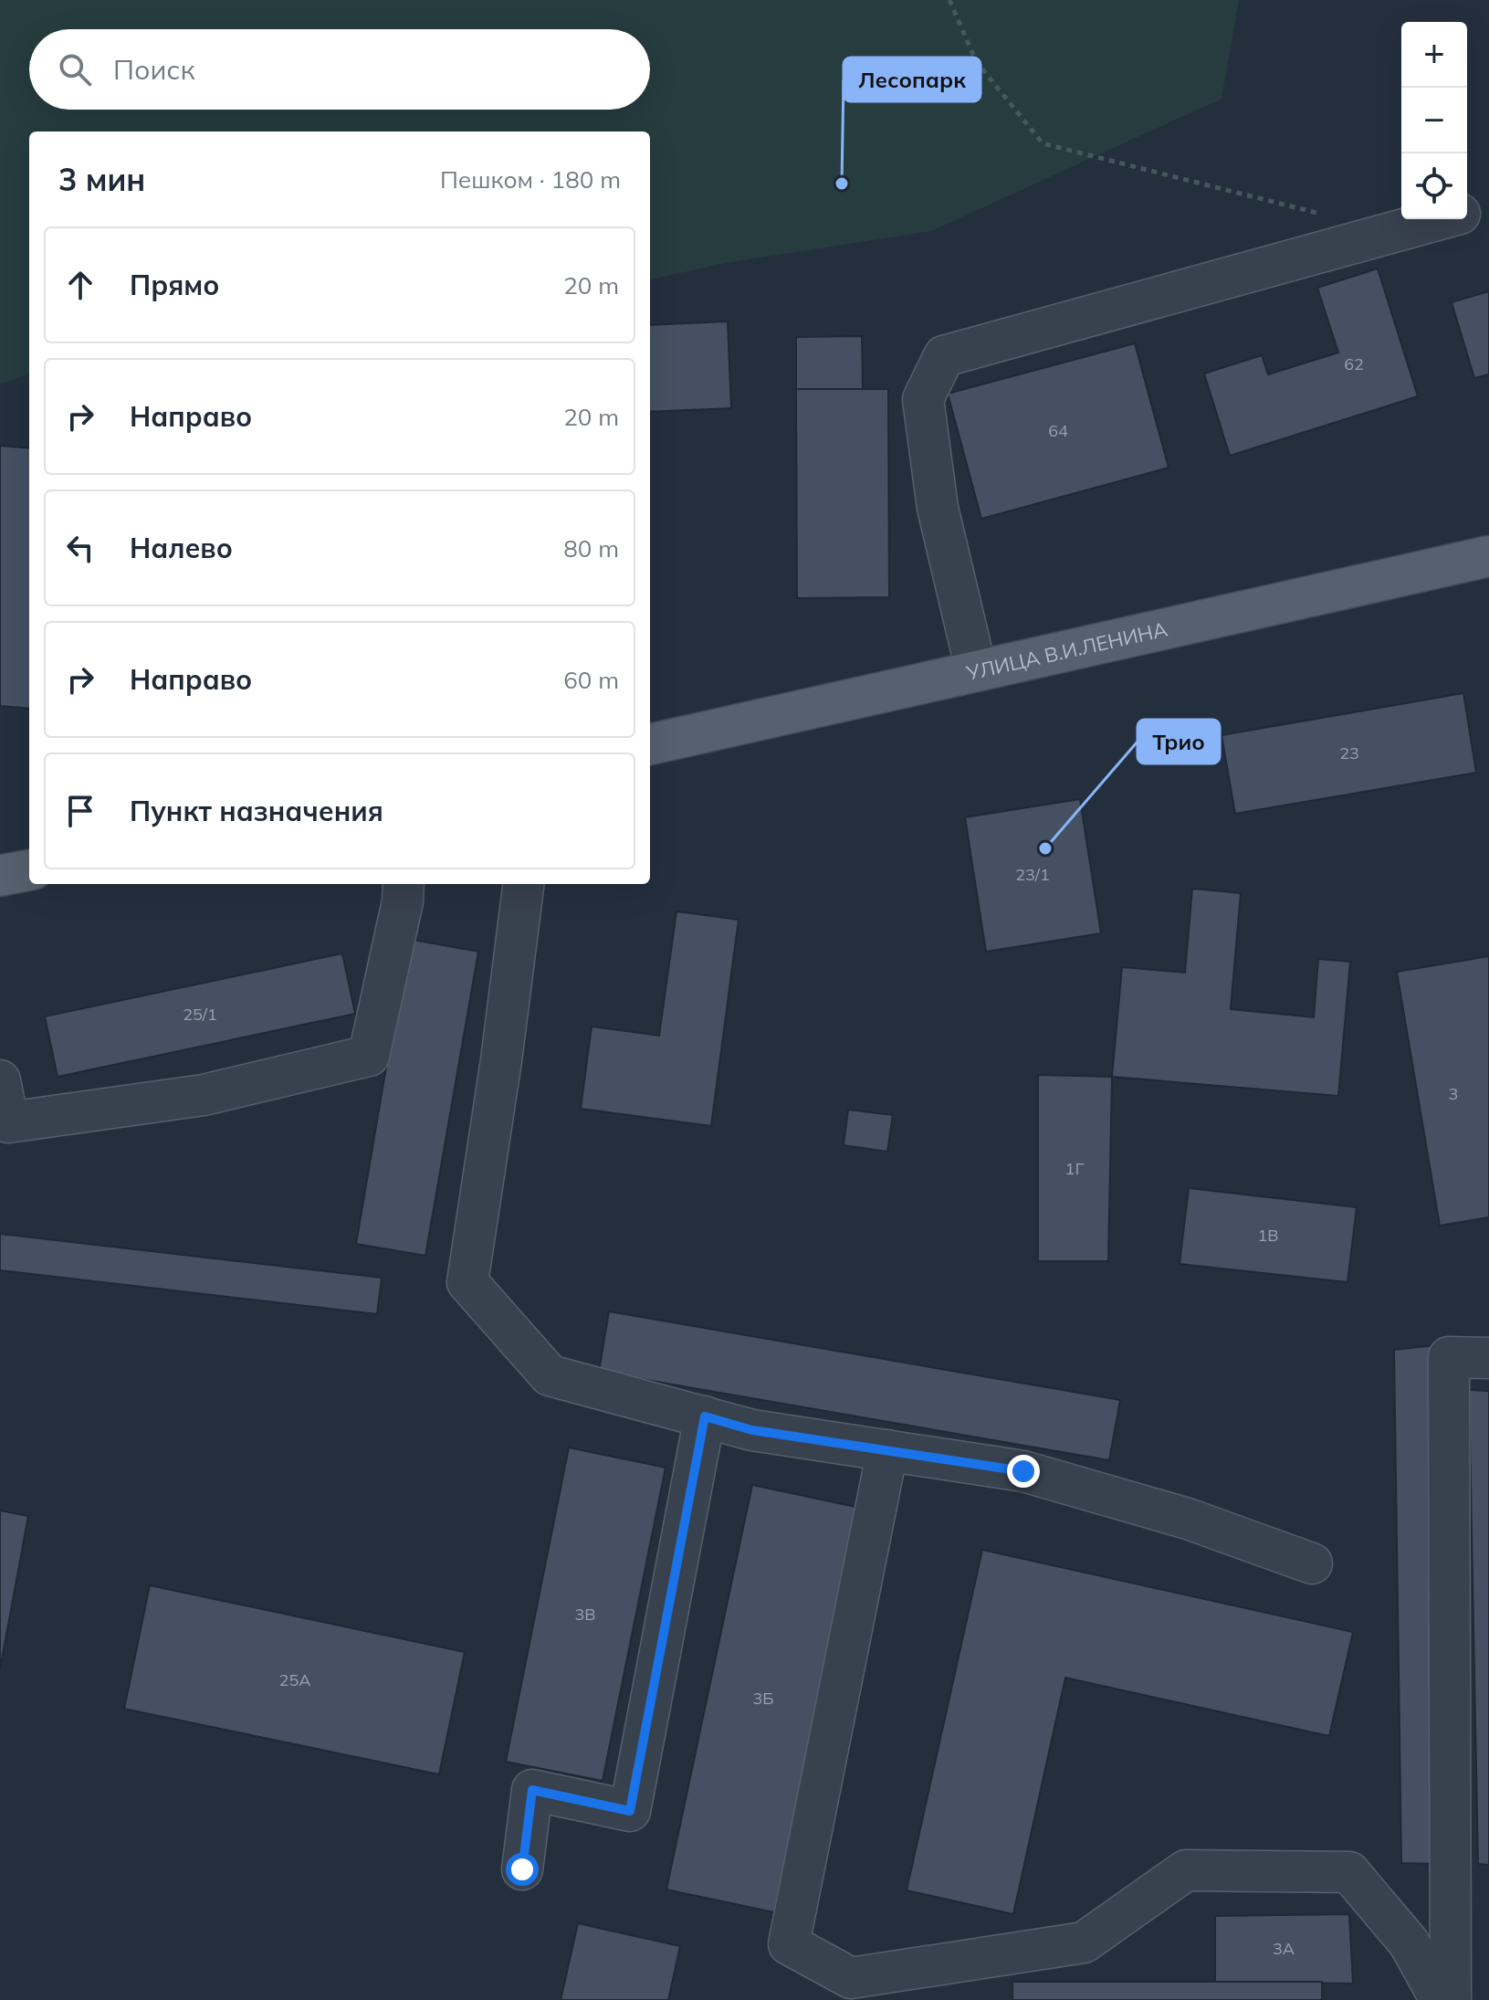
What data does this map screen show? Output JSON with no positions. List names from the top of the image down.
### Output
{
  "streets": {
    "main road": ["УЛИЦА В.И.ЛЕНИНА"]
  },
  "places": ["Лесопарк", "Трио"],
  "house_numbers": [
    "62",
    "64",
    "23",
    "23/1",
    "25/1",
    "3",
    "1Г",
    "1В",
    "3В",
    "25А",
    "3Б",
    "3А"
  ],
  "page": {
    "map_buttons": ["+", "−"],
    "search": "Поиск",
    "heading": ["3 мин", "Пешком · 180 m"],
    "list": [
      ["Прямо", "20 m"],
      ["Направо", "20 m"],
      ["Налево", "80 m"],
      ["Направо", "60 m"],
      "Пункт назначения"
    ]
  }
}
